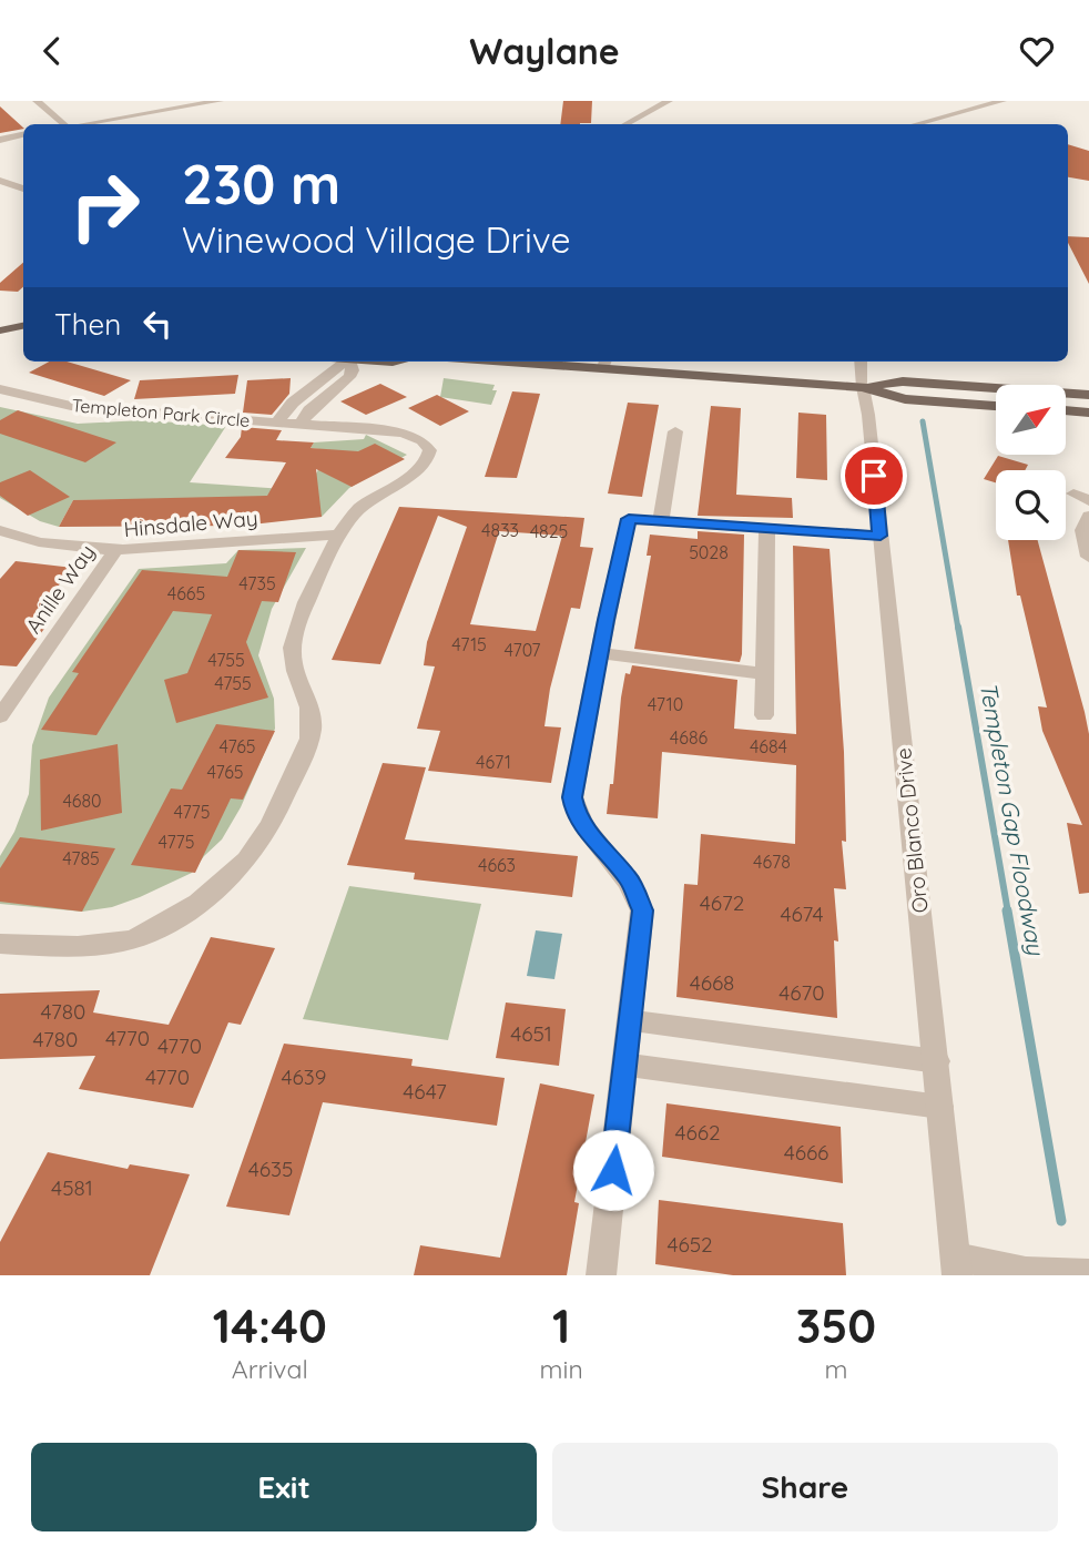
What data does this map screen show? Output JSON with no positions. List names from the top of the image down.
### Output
{
  "streets": {
    "street": [
      "Templeton Park Circle",
      "Hinsdale Way",
      "Anille Way",
      "Oro Blanco Drive"
    ]
  },
  "crossings": [
    ["Templeton Park Circle", "Hinsdale Way"],
    ["Hinsdale Way", "Anille Way"]
  ],
  "water": ["Templeton Gap Floodway"],
  "house_numbers": [
    "4833",
    "4825",
    "5028",
    "4735",
    "4665",
    "4715",
    "4707",
    "4755",
    "4755",
    "4710",
    "4686",
    "4765",
    "4684",
    "4671",
    "4765",
    "4680",
    "4775",
    "4775",
    "4785",
    "4678",
    "4663",
    "4672",
    "4674",
    "4668",
    "4670",
    "4780",
    "4651",
    "4770",
    "4780",
    "4770",
    "4770",
    "4639",
    "4647",
    "4662",
    "4666",
    "4635",
    "4581",
    "4652"
  ],
  "north": "top right",
  "page": {
    "header": "Waylane",
    "turn": ["230 m", "Winewood Village Drive"],
    "then": "Then",
    "eta": [
      "14:40",
      "Arrival",
      "1",
      "min",
      "350",
      "m"
    ],
    "buttons": ["Exit", "Share"]
  }
}
